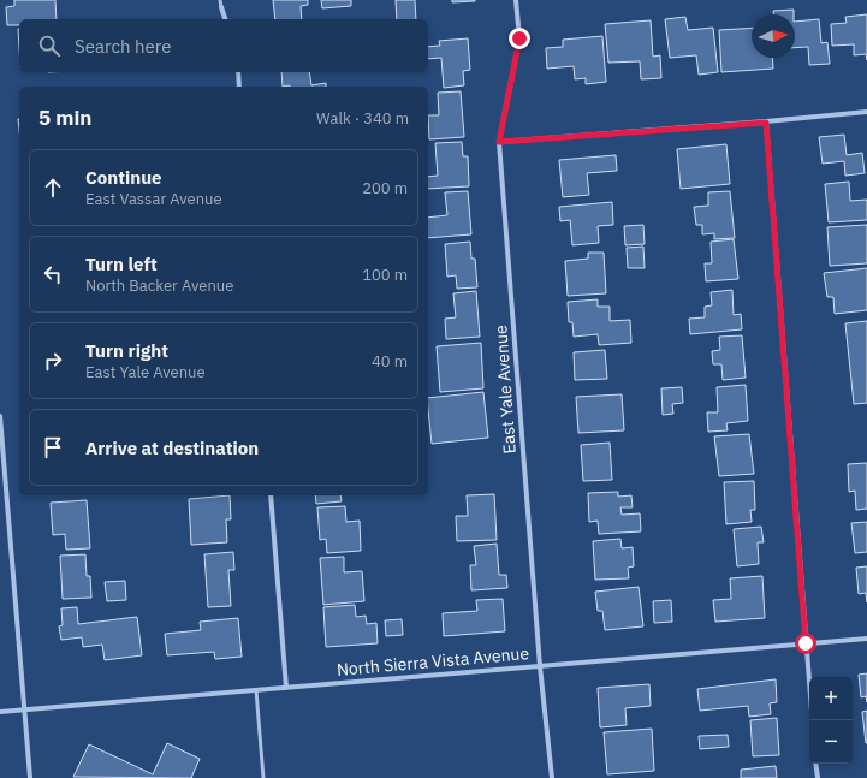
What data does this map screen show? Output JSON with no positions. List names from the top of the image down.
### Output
{
  "streets": {
    "street": ["East Yale Avenue", "North Sierra Vista Avenue"]
  },
  "crossings": [
    ["East Yale Avenue", "North Sierra Vista Avenue"]
  ],
  "north": "right",
  "page": {
    "search": "Search here",
    "heading": ["5 min", "Walk · 340 m"],
    "list": [
      ["Continue", "East Vassar Avenue", "200 m"],
      ["Turn left", "North Backer Avenue", "100 m"],
      ["Turn right", "East Yale Avenue", "40 m"],
      "Arrive at destination"
    ],
    "map_buttons": ["+", "−"]
  }
}
